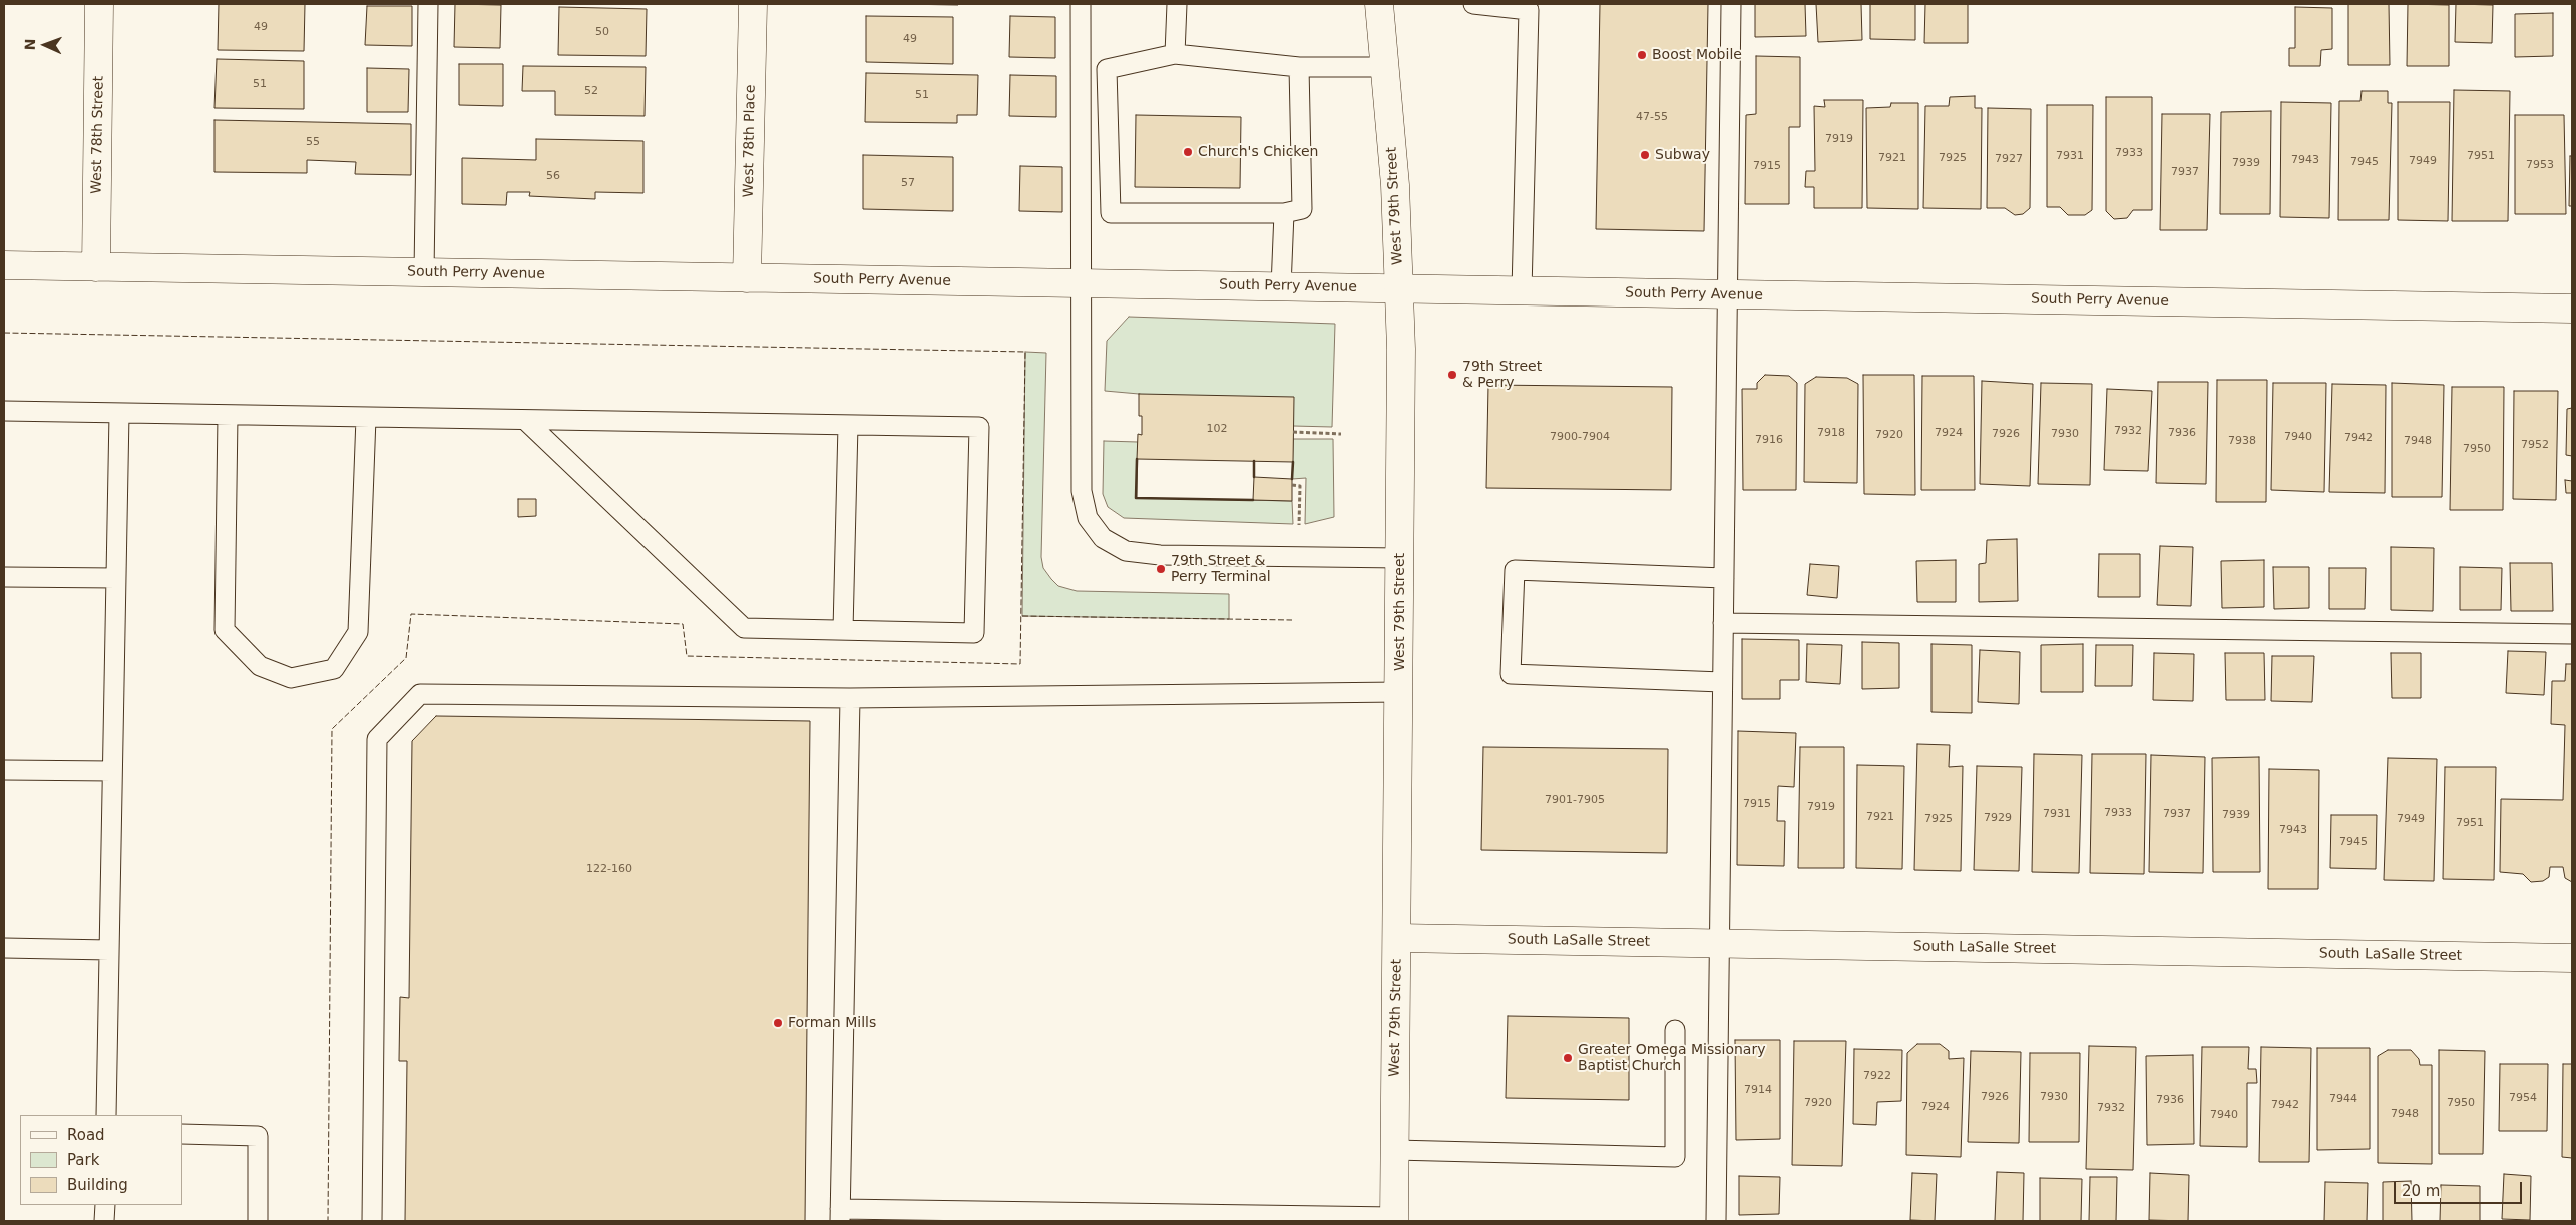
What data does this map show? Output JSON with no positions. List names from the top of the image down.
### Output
{
  "streets": {
    "street": [
      "West 78th Street",
      "West 78th Place",
      "West 79th Street",
      "South Perry Avenue",
      "South LaSalle Street"
    ]
  },
  "crossings": [
    ["West 78th Street", "South Perry Avenue"],
    ["West 78th Place", "South Perry Avenue"],
    ["West 79th Street", "South Perry Avenue"],
    ["West 79th Street", "South LaSalle Street"]
  ],
  "places": [
    "Boost Mobile",
    "Church's Chicken",
    "Subway",
    "79th Street & Perry",
    "79th Street & Perry Terminal",
    "Forman Mills",
    "Greater Omega Missionary Baptist Church"
  ],
  "house_numbers": [
    "49",
    "50",
    "49",
    "51",
    "52",
    "51",
    "47-55",
    "7919",
    "55",
    "7933",
    "7931",
    "7951",
    "7921",
    "7925",
    "7927",
    "7943",
    "7949",
    "7945",
    "7939",
    "7953",
    "7915",
    "7937",
    "56",
    "57",
    "102",
    "7932",
    "7918",
    "7924",
    "7936",
    "7926",
    "7930",
    "7920",
    "7900-7904",
    "7940",
    "7942",
    "7916",
    "7938",
    "7948",
    "7952",
    "7950",
    "7901-7905",
    "7915",
    "7919",
    "7933",
    "7931",
    "7937",
    "7939",
    "7921",
    "7929",
    "7925",
    "7949",
    "7951",
    "7943",
    "7945",
    "122-160",
    "7922",
    "7914",
    "7926",
    "7930",
    "7954",
    "7944",
    "7936",
    "7920",
    "7950",
    "7942",
    "7924",
    "7932",
    "7948",
    "7940"
  ],
  "legend": ["Road", "Park", "Building"],
  "scale_bar": "20 m",
  "north": "left"
}
